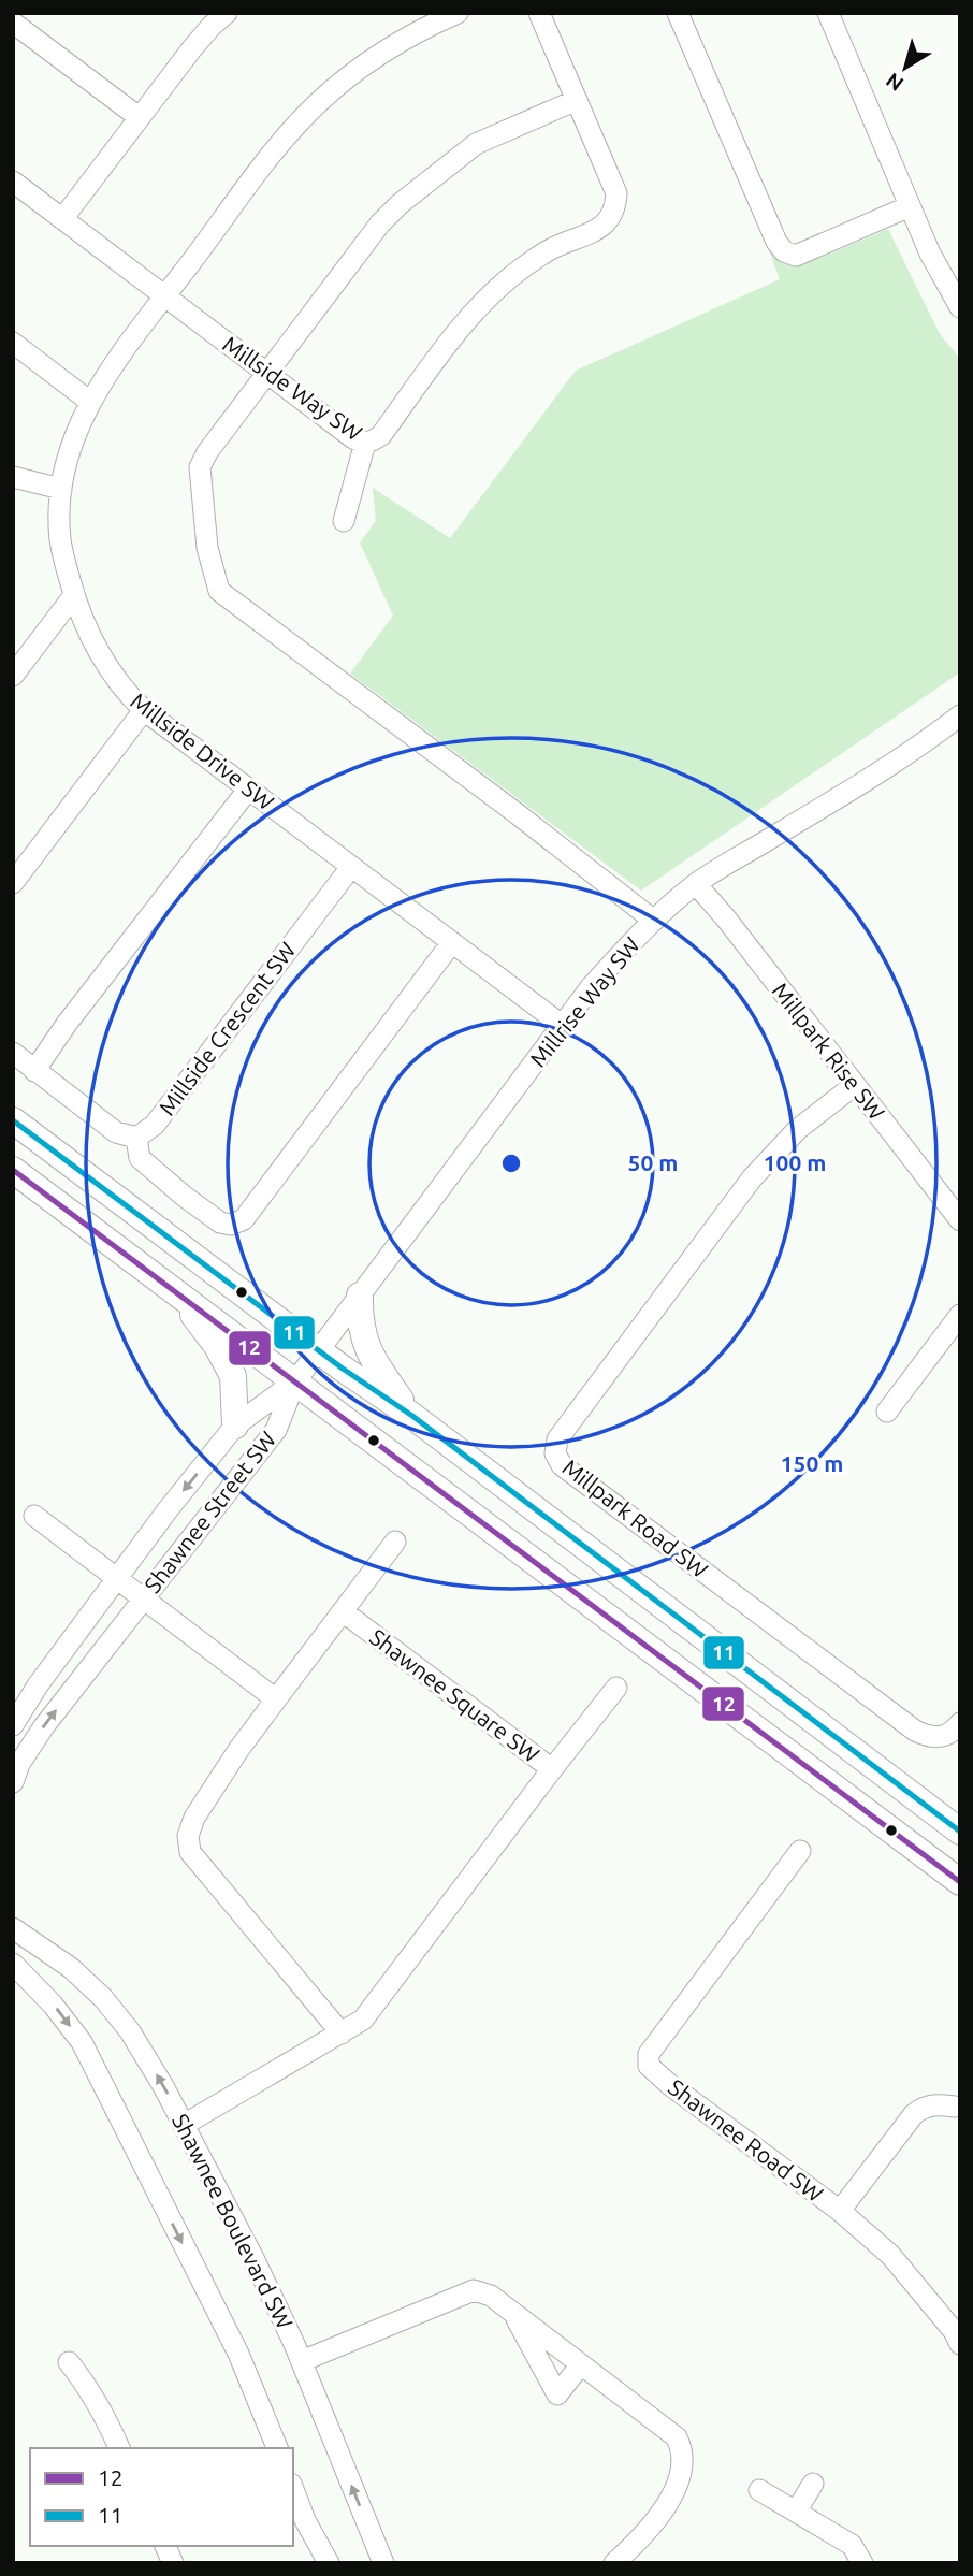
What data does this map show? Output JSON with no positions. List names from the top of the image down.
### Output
{
  "streets": {
    "street": [
      "Millside Way SW",
      "Millside Drive SW",
      "Millrise Way SW",
      "Millside Crescent SW",
      "Millpark Rise SW",
      "Shawnee Street SW",
      "Millpark Road SW",
      "Shawnee Square SW",
      "Shawnee Road SW",
      "Shawnee Boulevard SW"
    ]
  },
  "crossings": [
    ["Millside Way SW", "Millside Drive SW"],
    ["Millside Drive SW", "Millrise Way SW"],
    ["Millside Drive SW", "Millside Crescent SW"],
    ["Millrise Way SW", "Millpark Rise SW"],
    ["Millrise Way SW", "Shawnee Street SW"],
    ["Millpark Rise SW", "Millpark Road SW"],
    ["Shawnee Square SW", "Shawnee Boulevard SW"]
  ],
  "lines": ["transit line 11", "transit line 12"],
  "legend": ["12", "11"],
  "north": "bottom left",
  "rings": ["50 m", "100 m", "150 m"]
}
